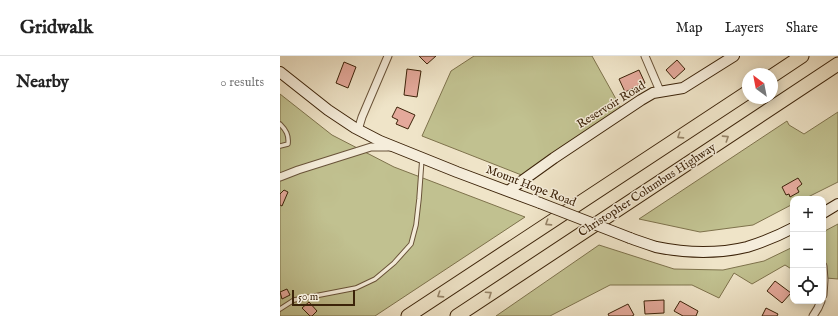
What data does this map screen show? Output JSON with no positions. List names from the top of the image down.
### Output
{
  "streets": {
    "highway": ["Christopher Columbus Highway"],
    "street": ["Reservoir Road", "Mount Hope Road"]
  },
  "crossings": [
    ["Reservoir Road", "Mount Hope Road"]
  ],
  "scale_bar": "50 m",
  "north": "top left",
  "page": {
    "header": "Gridwalk",
    "nav": ["Map", "Layers", "Share"],
    "heading": ["Nearby", "0 results"],
    "map_buttons": ["+", "−"],
    "scale": "50 m"
  }
}
